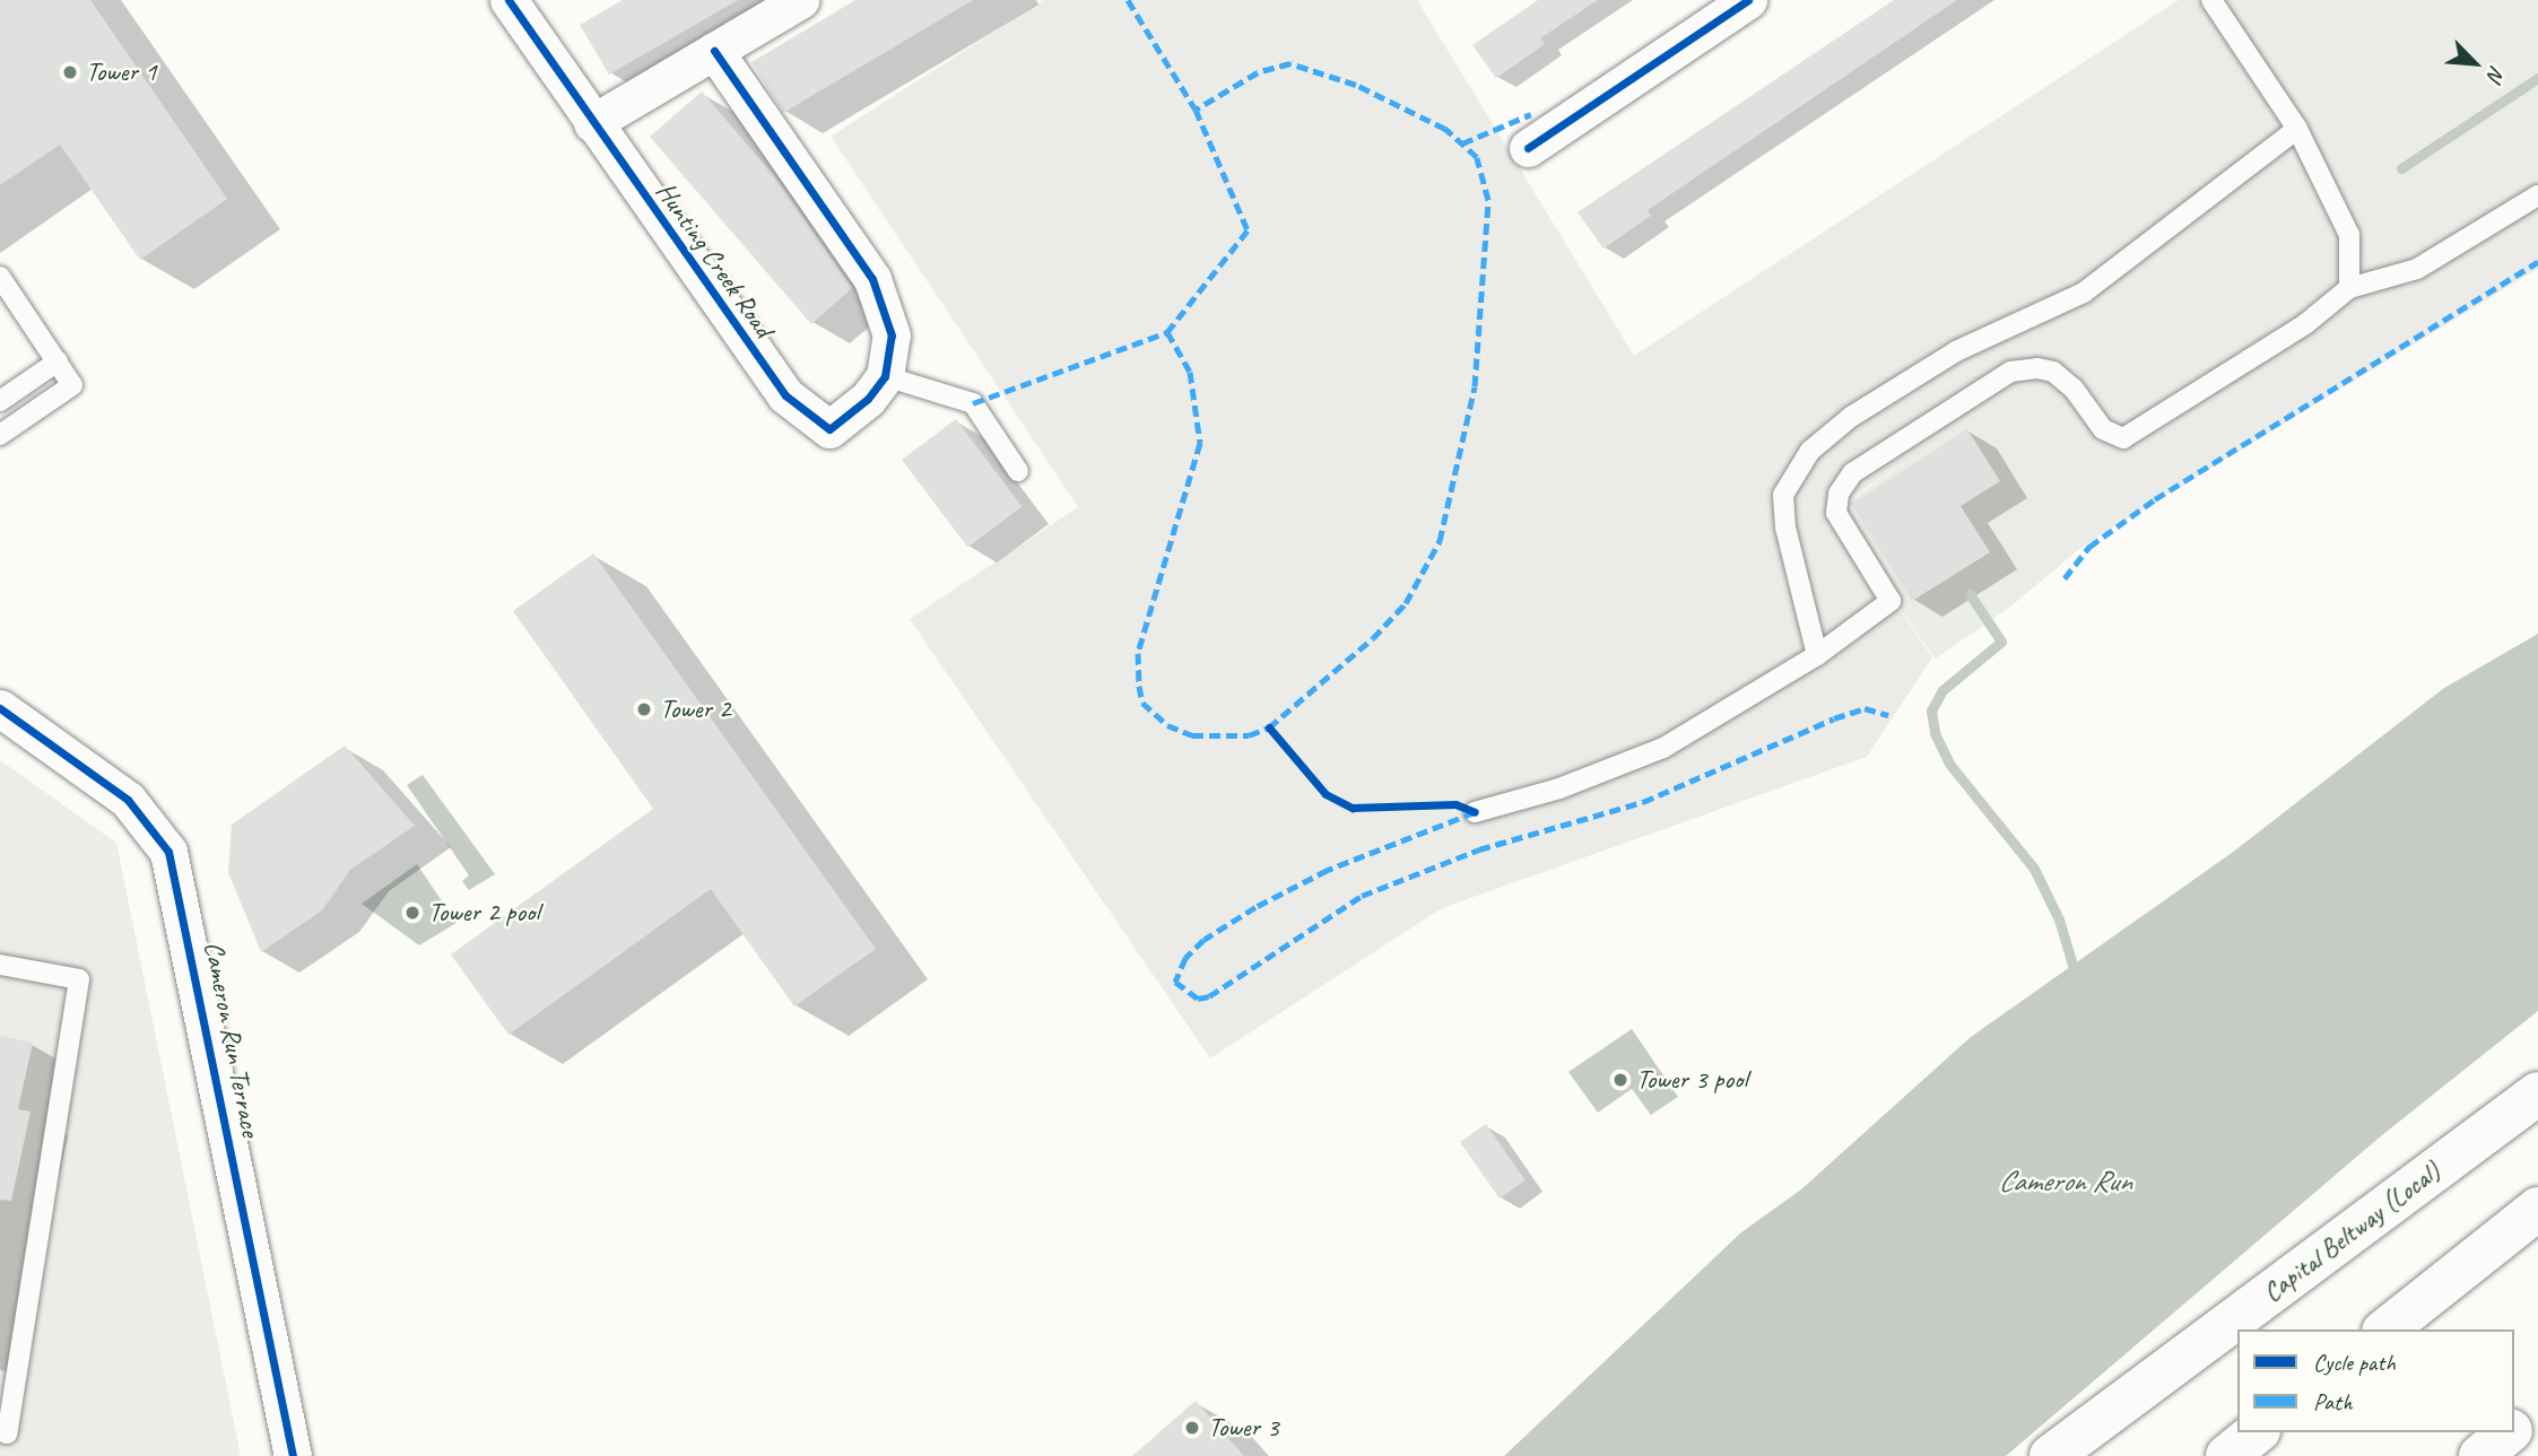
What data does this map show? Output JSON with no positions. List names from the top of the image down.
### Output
{
  "streets": {
    "highway": ["Capital Beltway (Local)"],
    "street": ["Hunting Creek Road", "Cameron Run Terrace"]
  },
  "water": ["Cameron Run"],
  "places": [
    "Tower 1",
    "Tower 2",
    "Tower 2 pool",
    "Tower 3 pool",
    "Tower 3"
  ],
  "legend": ["Cycle path", "Path"],
  "north": "bottom right"
}
